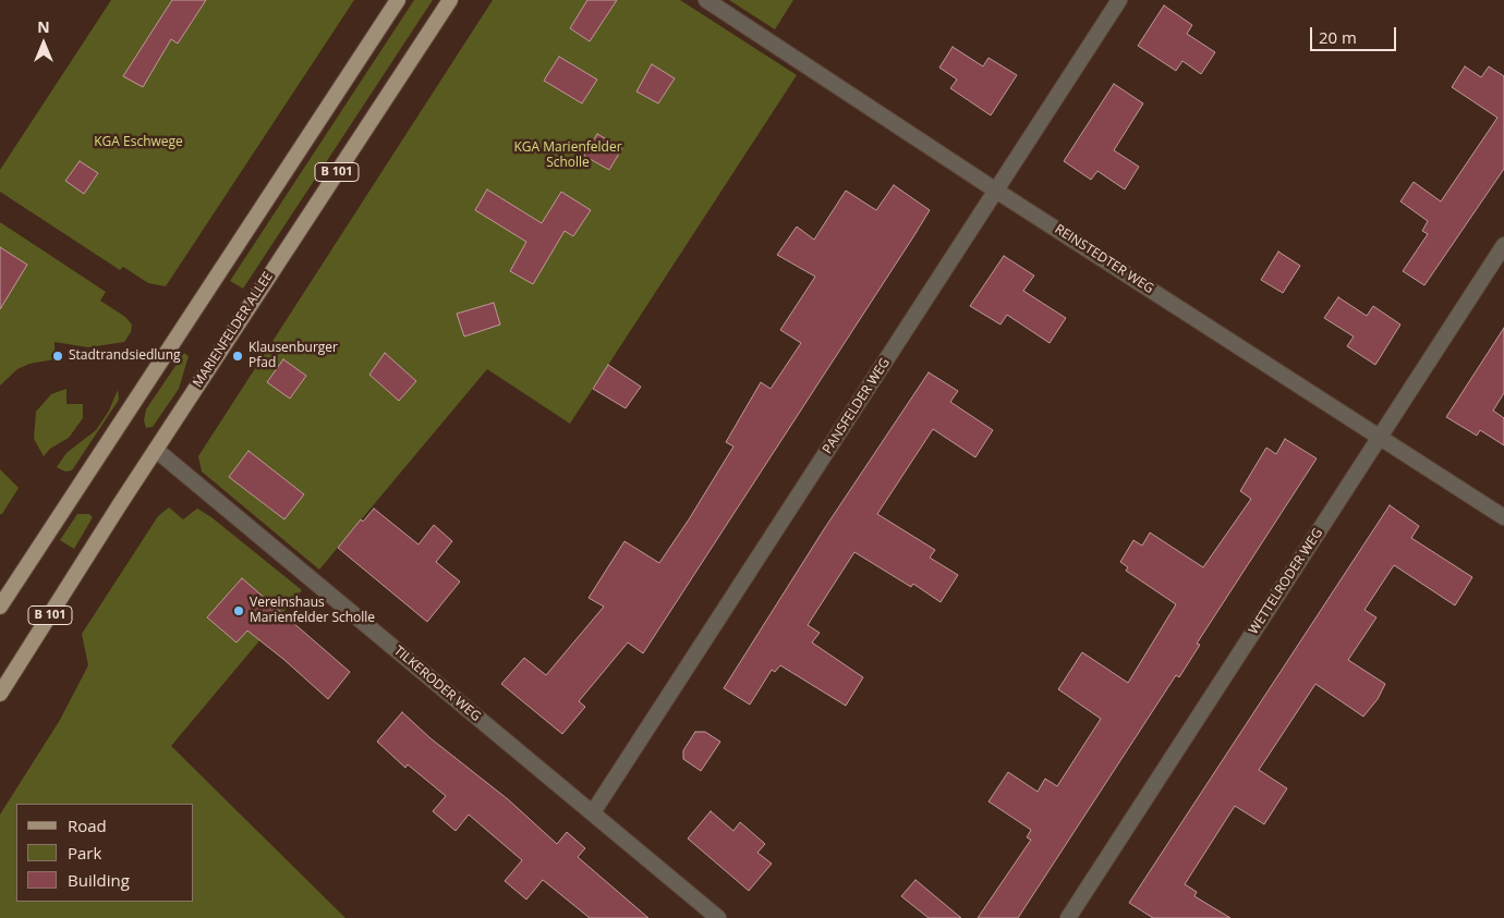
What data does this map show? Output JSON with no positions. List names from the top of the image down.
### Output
{
  "streets": {
    "main road": ["B 101", "MARIENFELDER ALLEE"],
    "street": [
      "REINSTEDTER WEG",
      "PANSFELDER WEG",
      "WETTELRODER WEG",
      "TILKERODER WEG"
    ]
  },
  "crossings": [
    ["REINSTEDTER WEG", "PANSFELDER WEG"],
    ["REINSTEDTER WEG", "WETTELRODER WEG"],
    ["MARIENFELDER ALLEE", "TILKERODER WEG"],
    ["PANSFELDER WEG", "TILKERODER WEG"]
  ],
  "parks": ["KGA Eschwege", "KGA Marienfelder Scholle"],
  "places": ["Stadtrandsiedlung", "Klausenburger Pfad", "Vereinshaus Marienfelder Scholle"],
  "legend": ["Road", "Park", "Building"],
  "scale_bar": "20 m",
  "north": "top"
}
